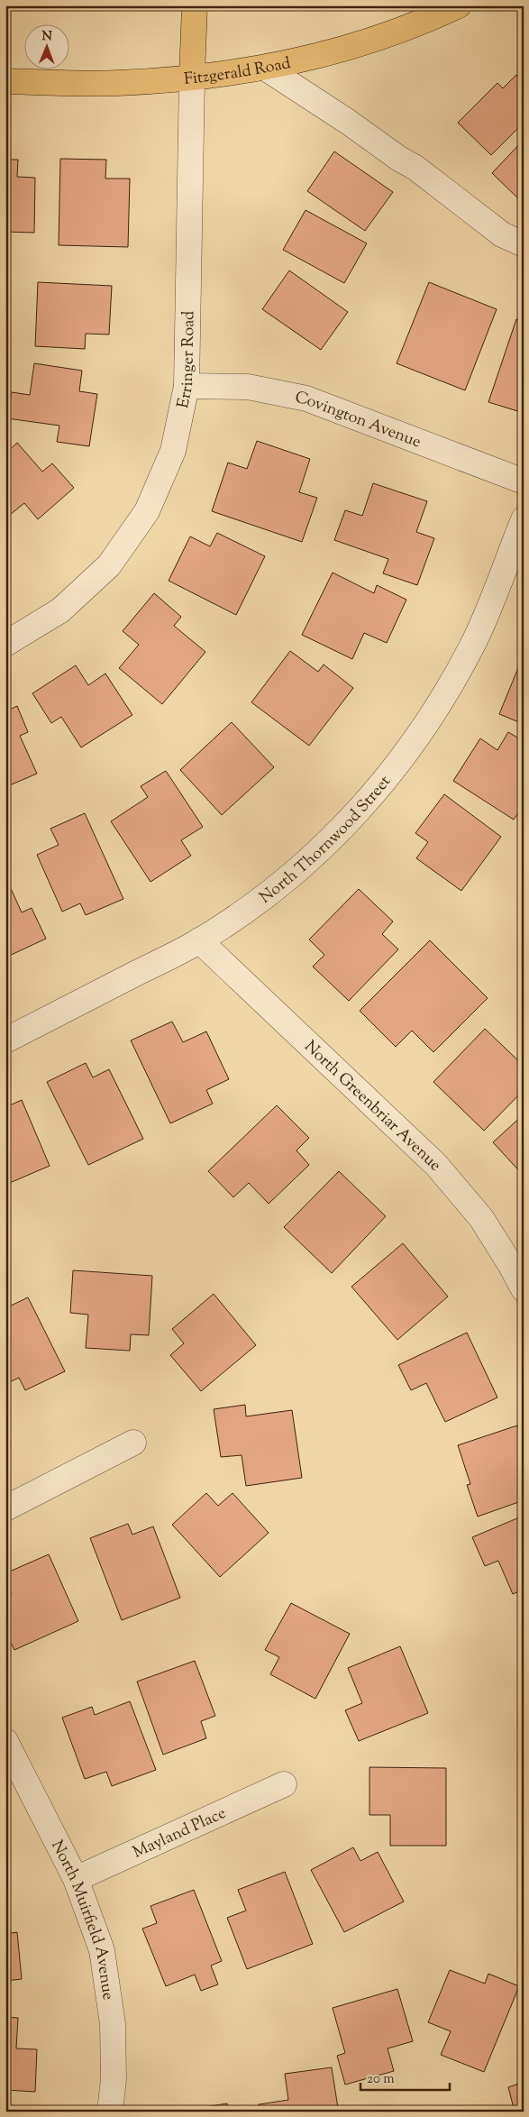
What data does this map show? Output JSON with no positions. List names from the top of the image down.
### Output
{
  "streets": {
    "main road": ["Fitzgerald Road", "Erringer Road"],
    "street": [
      "Covington Avenue",
      "North Thornwood Street",
      "North Greenbriar Avenue",
      "Mayland Place",
      "North Muirfield Avenue"
    ]
  },
  "crossings": [
    ["Fitzgerald Road", "Erringer Road"],
    ["Erringer Road", "Covington Avenue"],
    ["North Thornwood Street", "North Greenbriar Avenue"],
    ["Mayland Place", "North Muirfield Avenue"]
  ],
  "scale_bar": "20 m",
  "north": "top"
}
